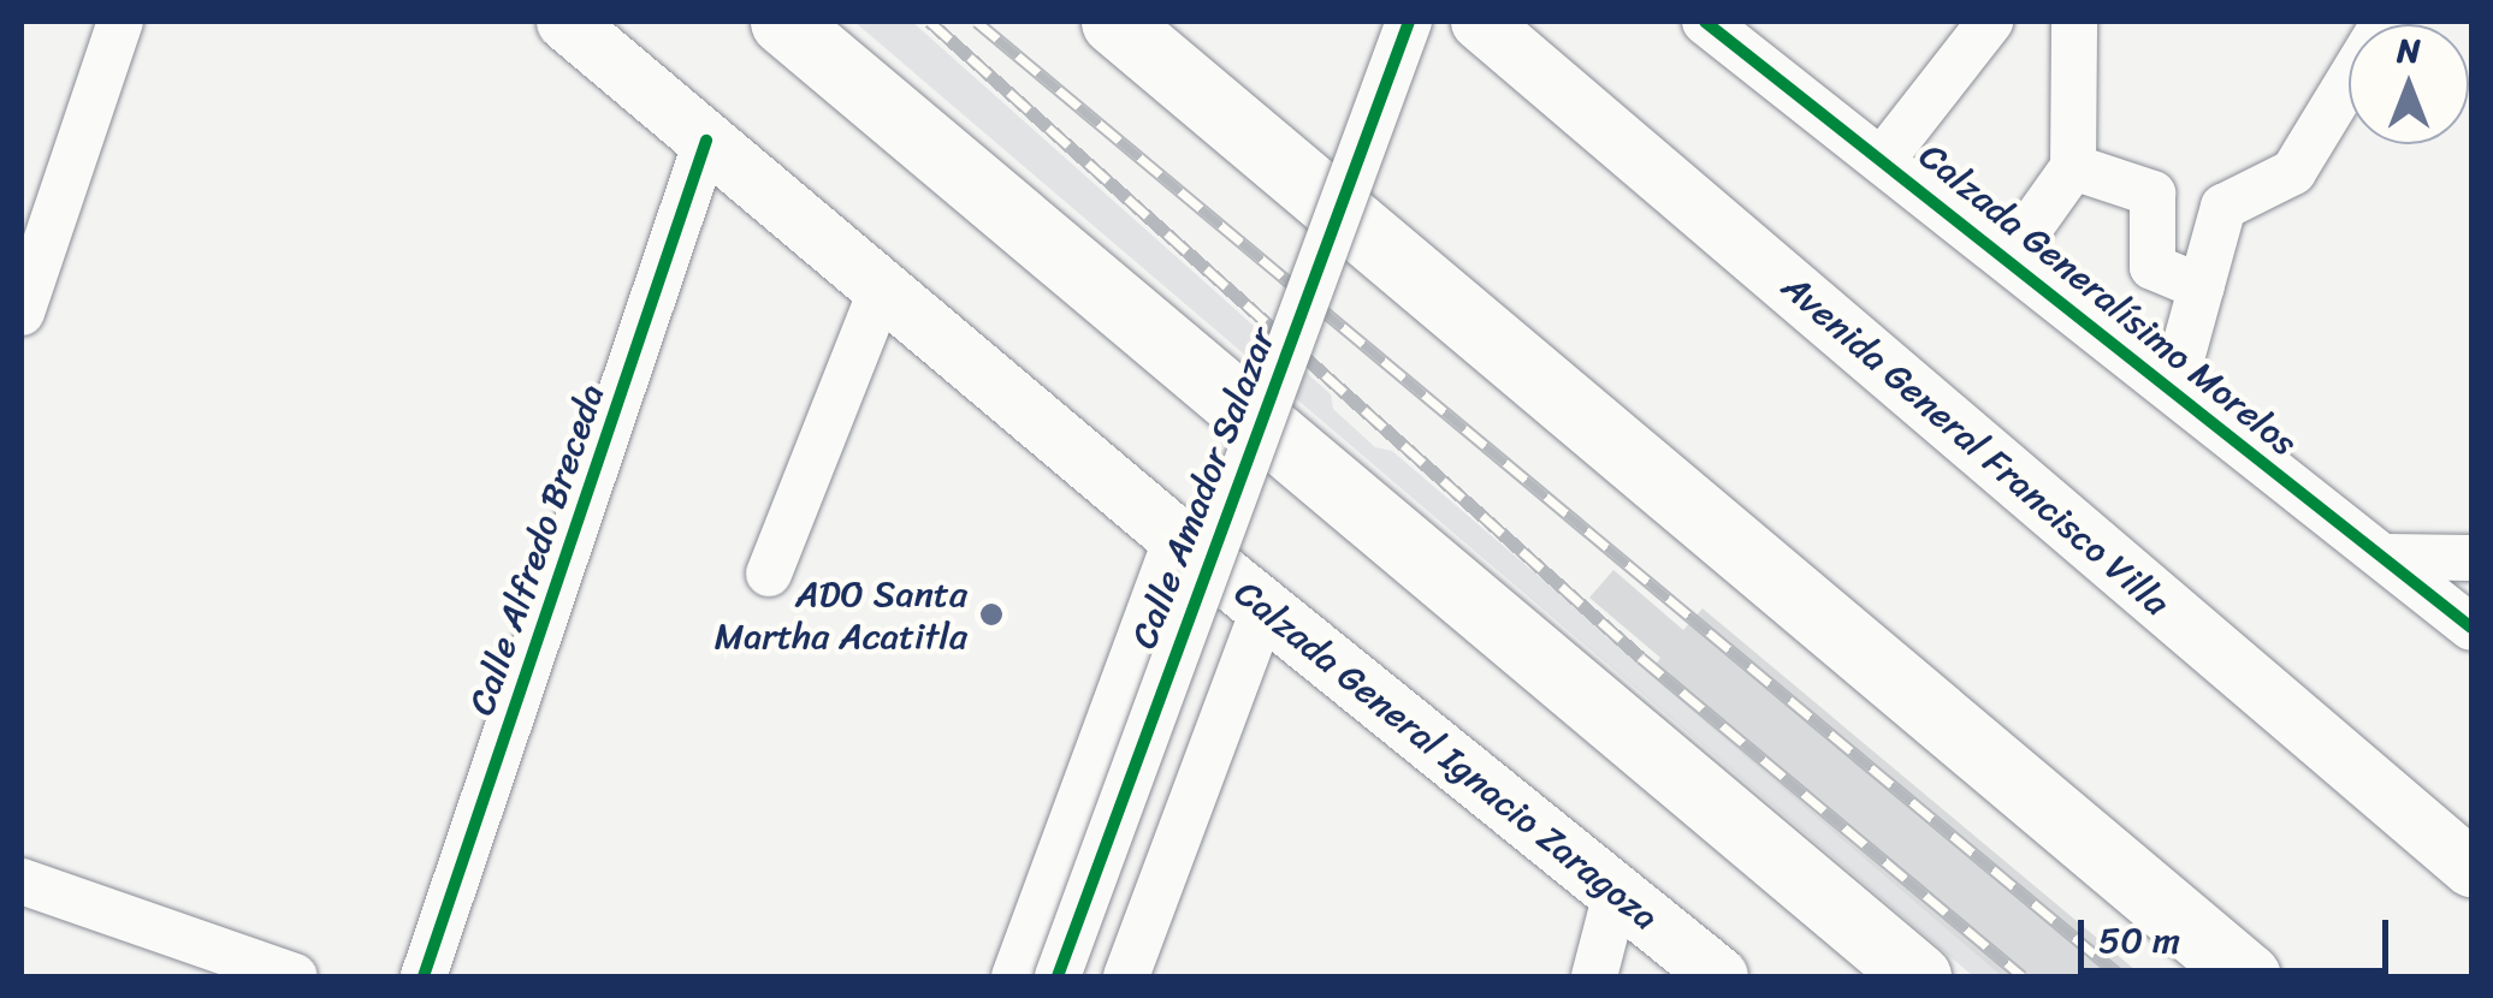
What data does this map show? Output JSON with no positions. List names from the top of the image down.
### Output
{
  "streets": {
    "main road": ["Avenida General Francisco Villa", "Calzada General Ignacio Zaragoza"],
    "street": ["Calzada Generalísimo Morelos", "Calle Amador Salazar", "Calle Alfredo Breceda"]
  },
  "crossings": [
    ["Calle Amador Salazar", "Calzada General Ignacio Zaragoza"],
    ["Calle Alfredo Breceda", "Calzada General Ignacio Zaragoza"]
  ],
  "places": ["ADO Santa Martha Acatitla"],
  "scale_bar": "50 m",
  "north": "top"
}
